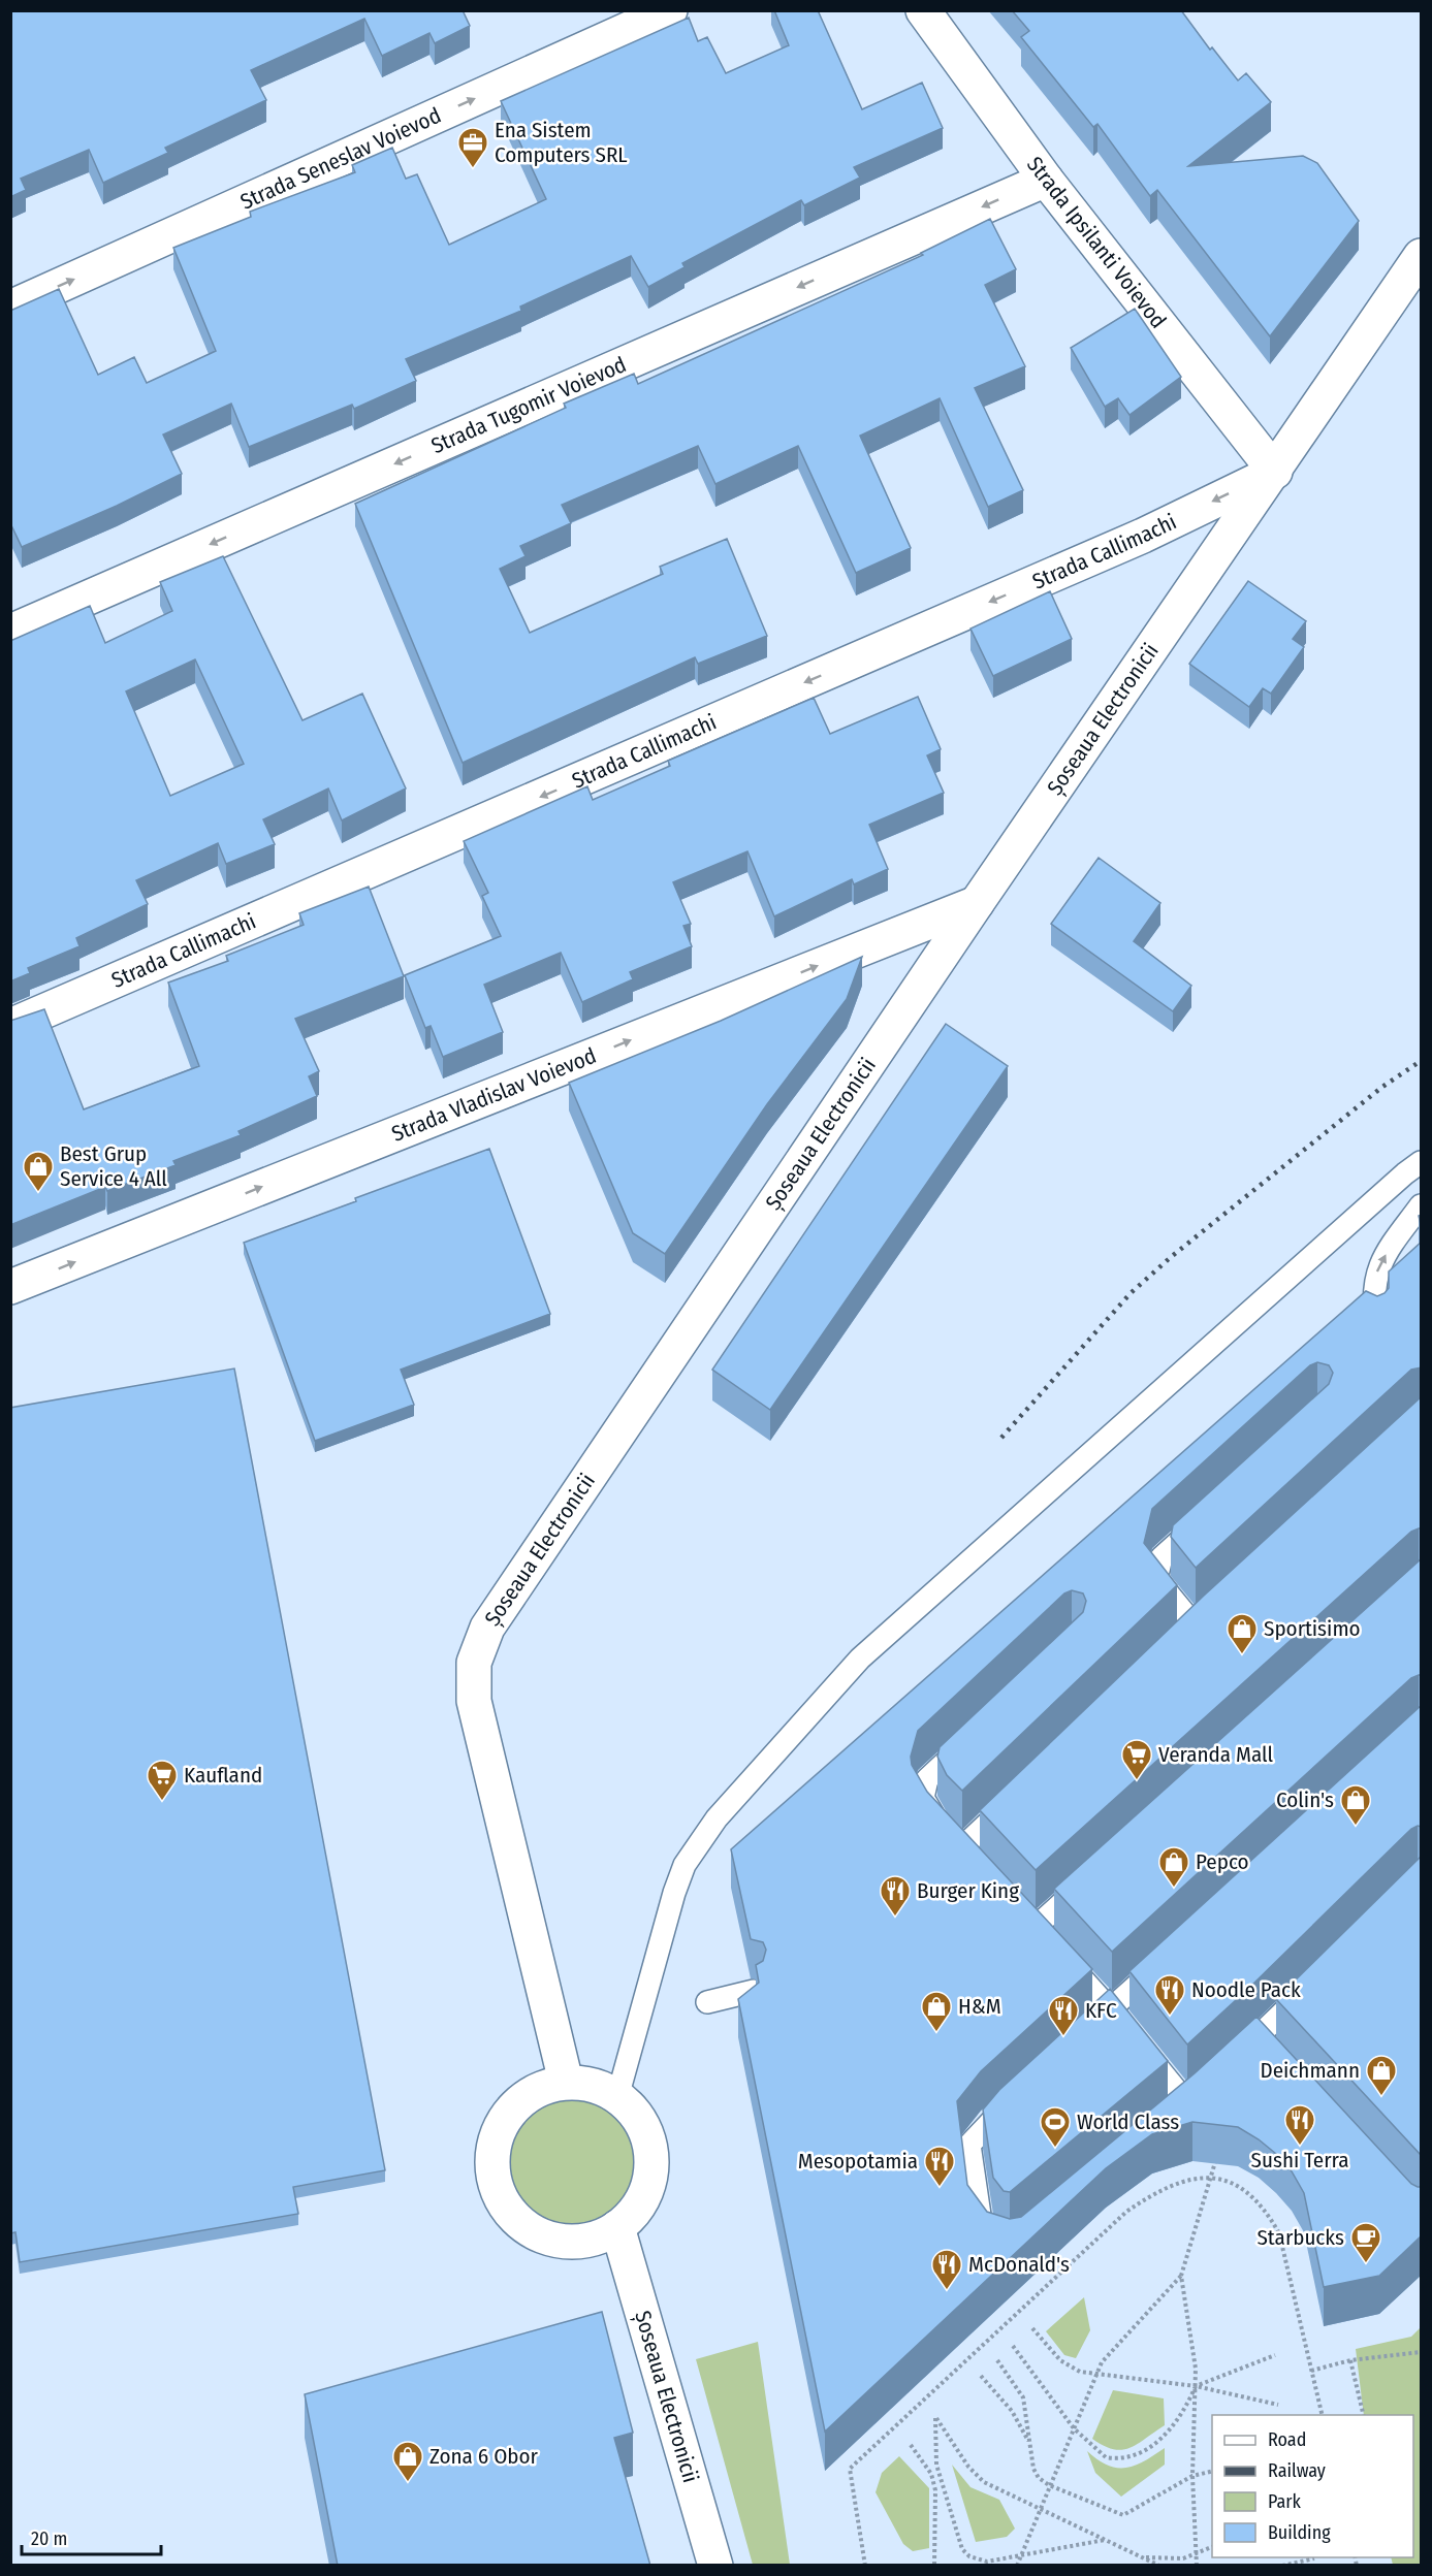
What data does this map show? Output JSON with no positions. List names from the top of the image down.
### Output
{
  "streets": {
    "street": [
      "Strada Seneslav Voievod",
      "Strada Ipsilanti Voievod",
      "Strada Tugomir Voievod",
      "Strada Callimachi",
      "Șoseaua Electronicii",
      "Strada Vladislav Voievod"
    ]
  },
  "crossings": [
    ["Strada Ipsilanti Voievod", "Strada Tugomir Voievod"],
    ["Strada Ipsilanti Voievod", "Strada Callimachi"],
    ["Strada Ipsilanti Voievod", "Șoseaua Electronicii"],
    ["Strada Callimachi", "Șoseaua Electronicii"],
    ["Șoseaua Electronicii", "Strada Vladislav Voievod"]
  ],
  "one_way": [
    "Strada Seneslav Voievod",
    "Strada Tugomir Voievod",
    "Strada Callimachi",
    "Strada Vladislav Voievod"
  ],
  "places": {
    "office": ["Ena Sistem Computers SRL"],
    "shop": [
      "Best Grup Service 4 All",
      "Sportisimo",
      "Colin's",
      "Pepco",
      "H&M",
      "Deichmann",
      "Zona 6 Obor"
    ],
    "supermarket": ["Veranda Mall", "Kaufland"],
    "restaurant": [
      "Burger King",
      "Noodle Pack",
      "KFC",
      "Sushi Terra",
      "Mesopotamia",
      "McDonald's"
    ],
    "sports": ["World Class"],
    "cafe": ["Starbucks"]
  },
  "legend": [
    "Road",
    "Railway",
    "Park",
    "Building"
  ],
  "scale_bar": "20 m"
}
